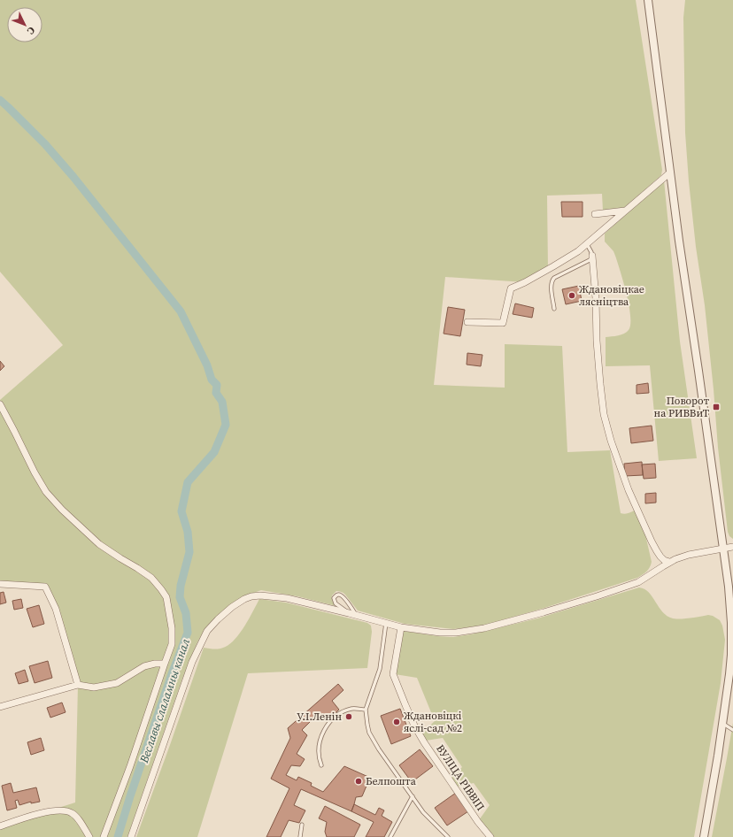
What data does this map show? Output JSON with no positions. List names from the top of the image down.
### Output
{
  "streets": {
    "street": ["ВУЛІЦА РІВВІП"]
  },
  "water": ["Веславы слаламны канал"],
  "places": {
    "other": [
      "Ждановіцкае лясніцтва",
      "У.І.Ленін",
      "Ждановіцкі яслі-сад №2",
      "Белпошта"
    ],
    "transit": ["Поворот на РИВВиТ"]
  },
  "north": "bottom right"
}
